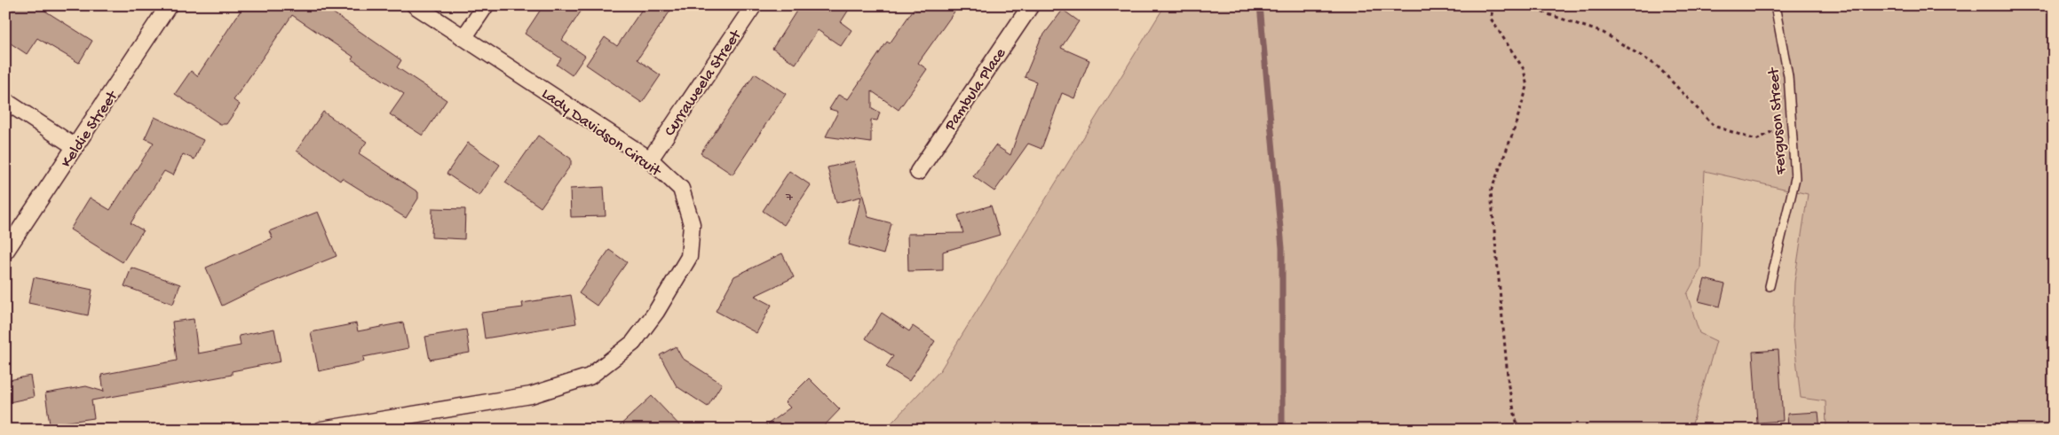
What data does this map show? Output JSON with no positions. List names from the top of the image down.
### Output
{
  "streets": {
    "street": [
      "Curraweela Street",
      "Pambula Place",
      "Keldie Street",
      "Lady Davidson Circuit"
    ],
    "lane": ["Ferguson Street"]
  },
  "crossings": [
    ["Curraweela Street", "Lady Davidson Circuit"]
  ],
  "house_numbers": ["7"]
}
